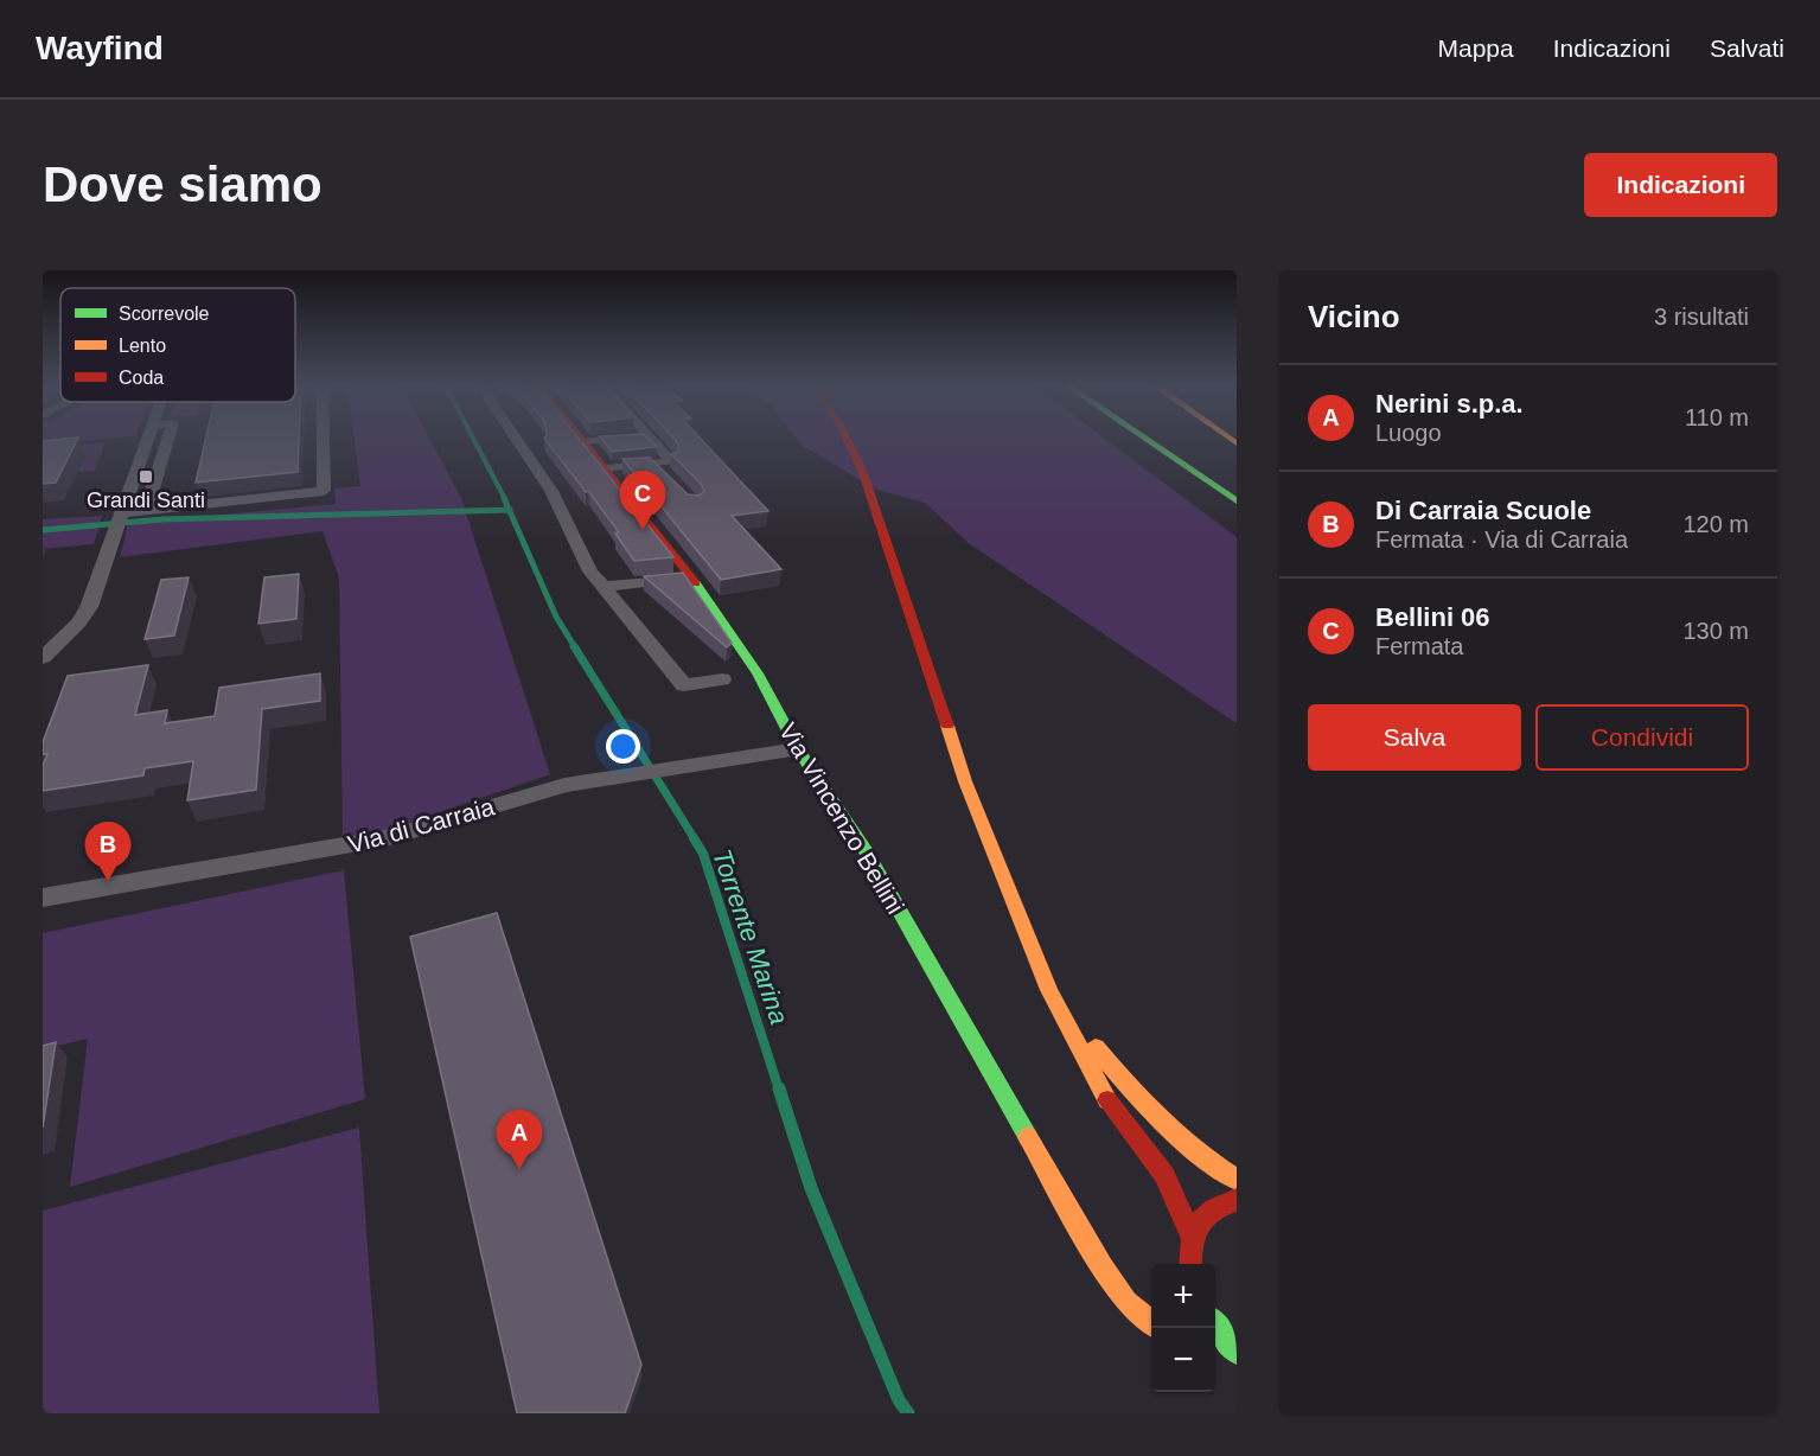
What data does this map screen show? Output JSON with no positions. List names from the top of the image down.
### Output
{
  "streets": {
    "main road": ["Via Vincenzo Bellini"],
    "street": ["Via di Carraia"]
  },
  "crossings": [
    ["Via Vincenzo Bellini", "Via di Carraia"]
  ],
  "water": ["Torrente Marina"],
  "places": {
    "transit": ["Grandi Santi"]
  },
  "legend": ["Scorrevole", "Lento", "Coda"],
  "page": {
    "header": "Wayfind",
    "nav": ["Mappa", "Indicazioni", "Salvati"],
    "buttons": [
      "Indicazioni",
      ["Salva", "Condividi"]
    ],
    "title": "Dove siamo",
    "heading": ["Vicino", "3 risultati"],
    "list": [
      {
        "mark": "A",
        "name": "Nerini s.p.a.",
        "note": "Luogo",
        "value": "110 m"
      },
      {
        "mark": "B",
        "name": "Di Carraia Scuole",
        "note": "Fermata · Via di Carraia",
        "value": "120 m"
      },
      {
        "mark": "C",
        "name": "Bellini 06",
        "note": "Fermata",
        "value": "130 m"
      }
    ],
    "pins": ["C", "B", "A"],
    "map_buttons": ["+", "−"]
  }
}
